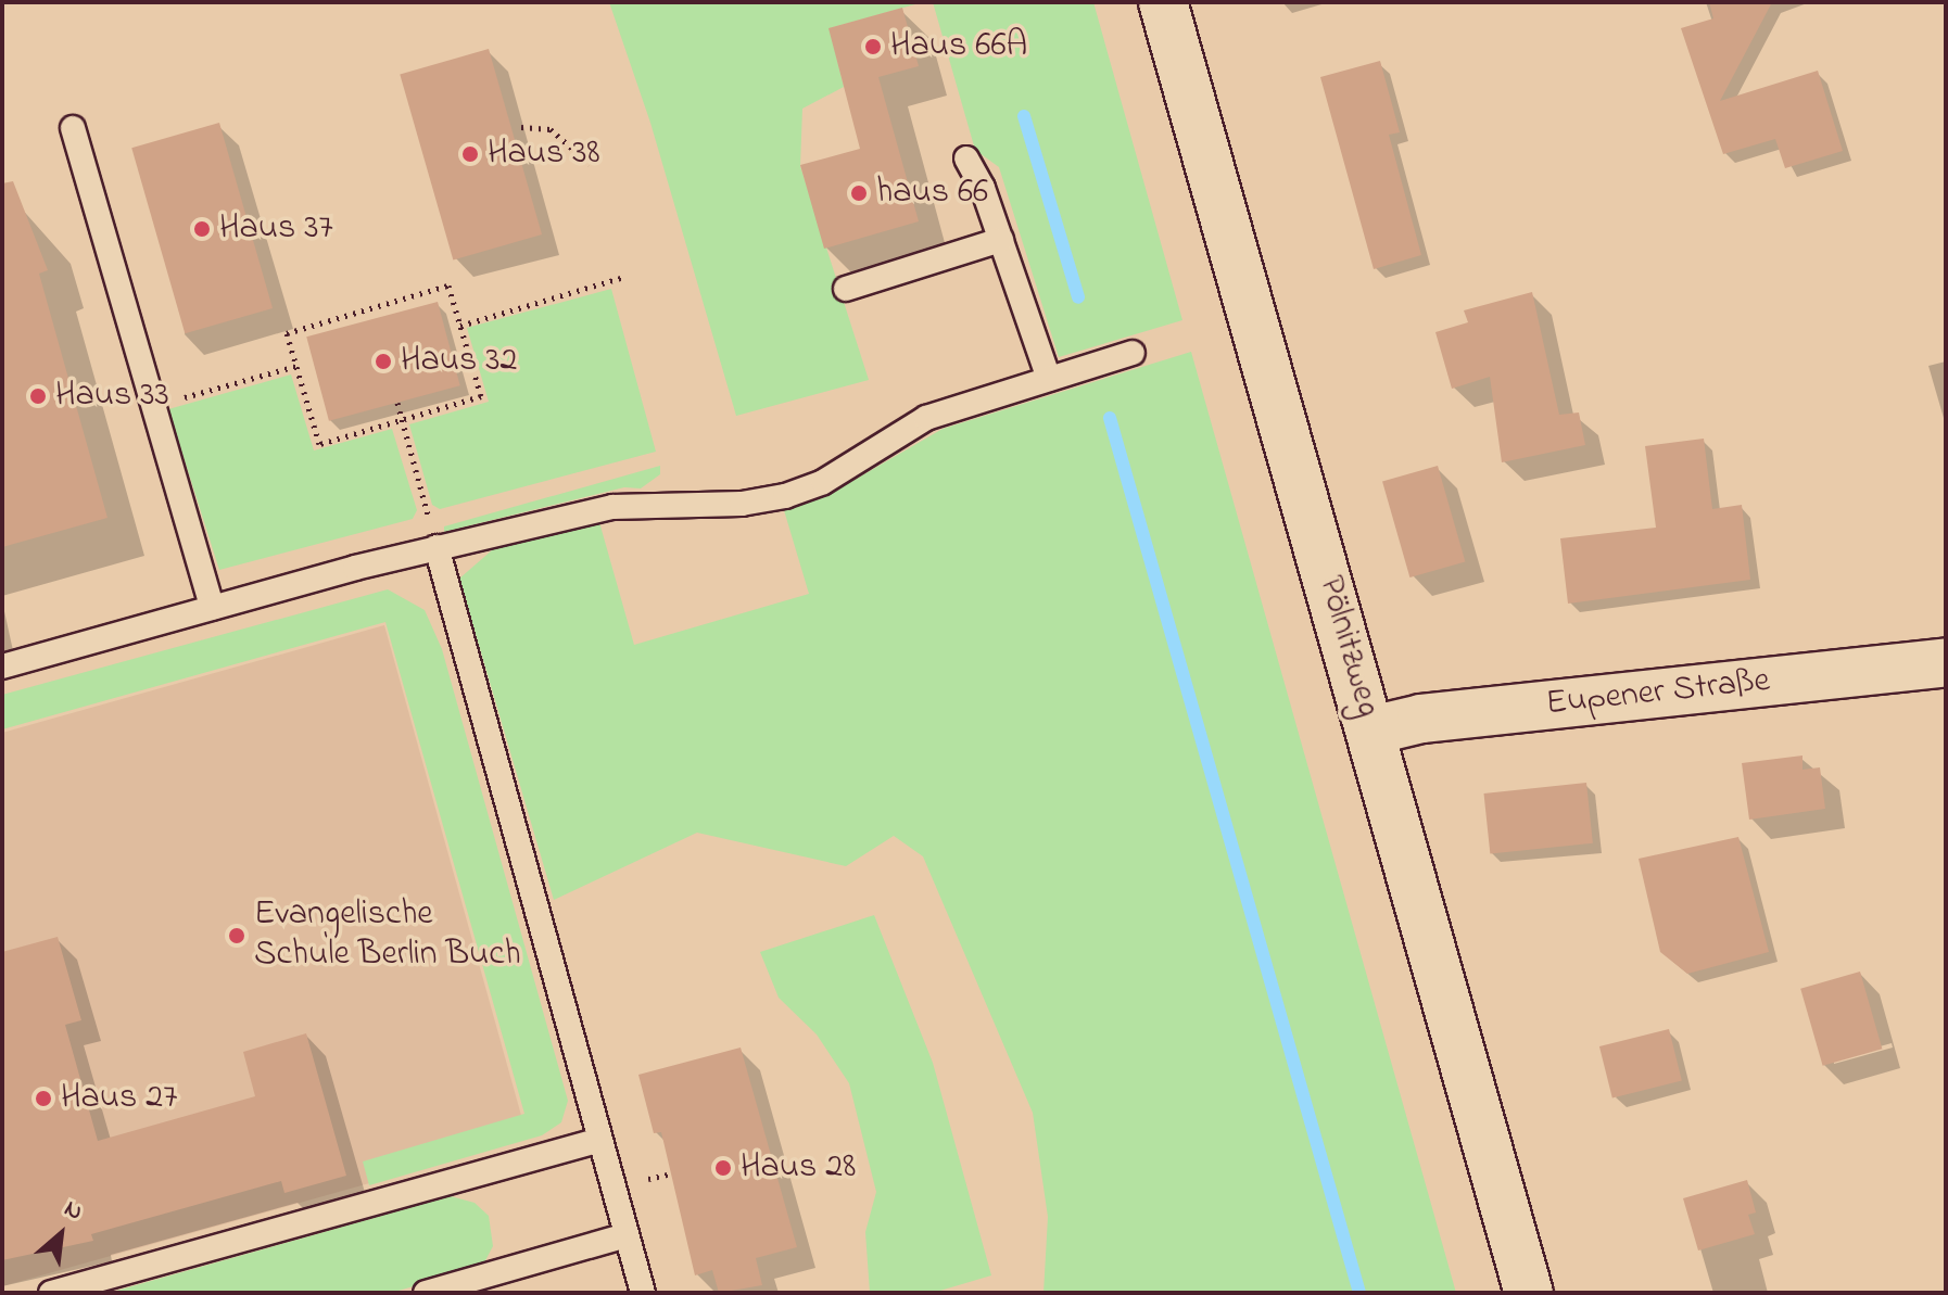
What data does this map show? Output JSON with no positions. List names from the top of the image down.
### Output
{
  "streets": {
    "street": ["Pölnitzweg", "Eupener Straße"]
  },
  "crossings": [
    ["Pölnitzweg", "Eupener Straße"]
  ],
  "places": [
    "Haus 66A",
    "Haus 38",
    "haus 66",
    "Haus 37",
    "Haus 32",
    "Haus 33",
    "Evangelische Schule Berlin Buch",
    "Haus 27",
    "Haus 28"
  ],
  "north": "top right"
}
